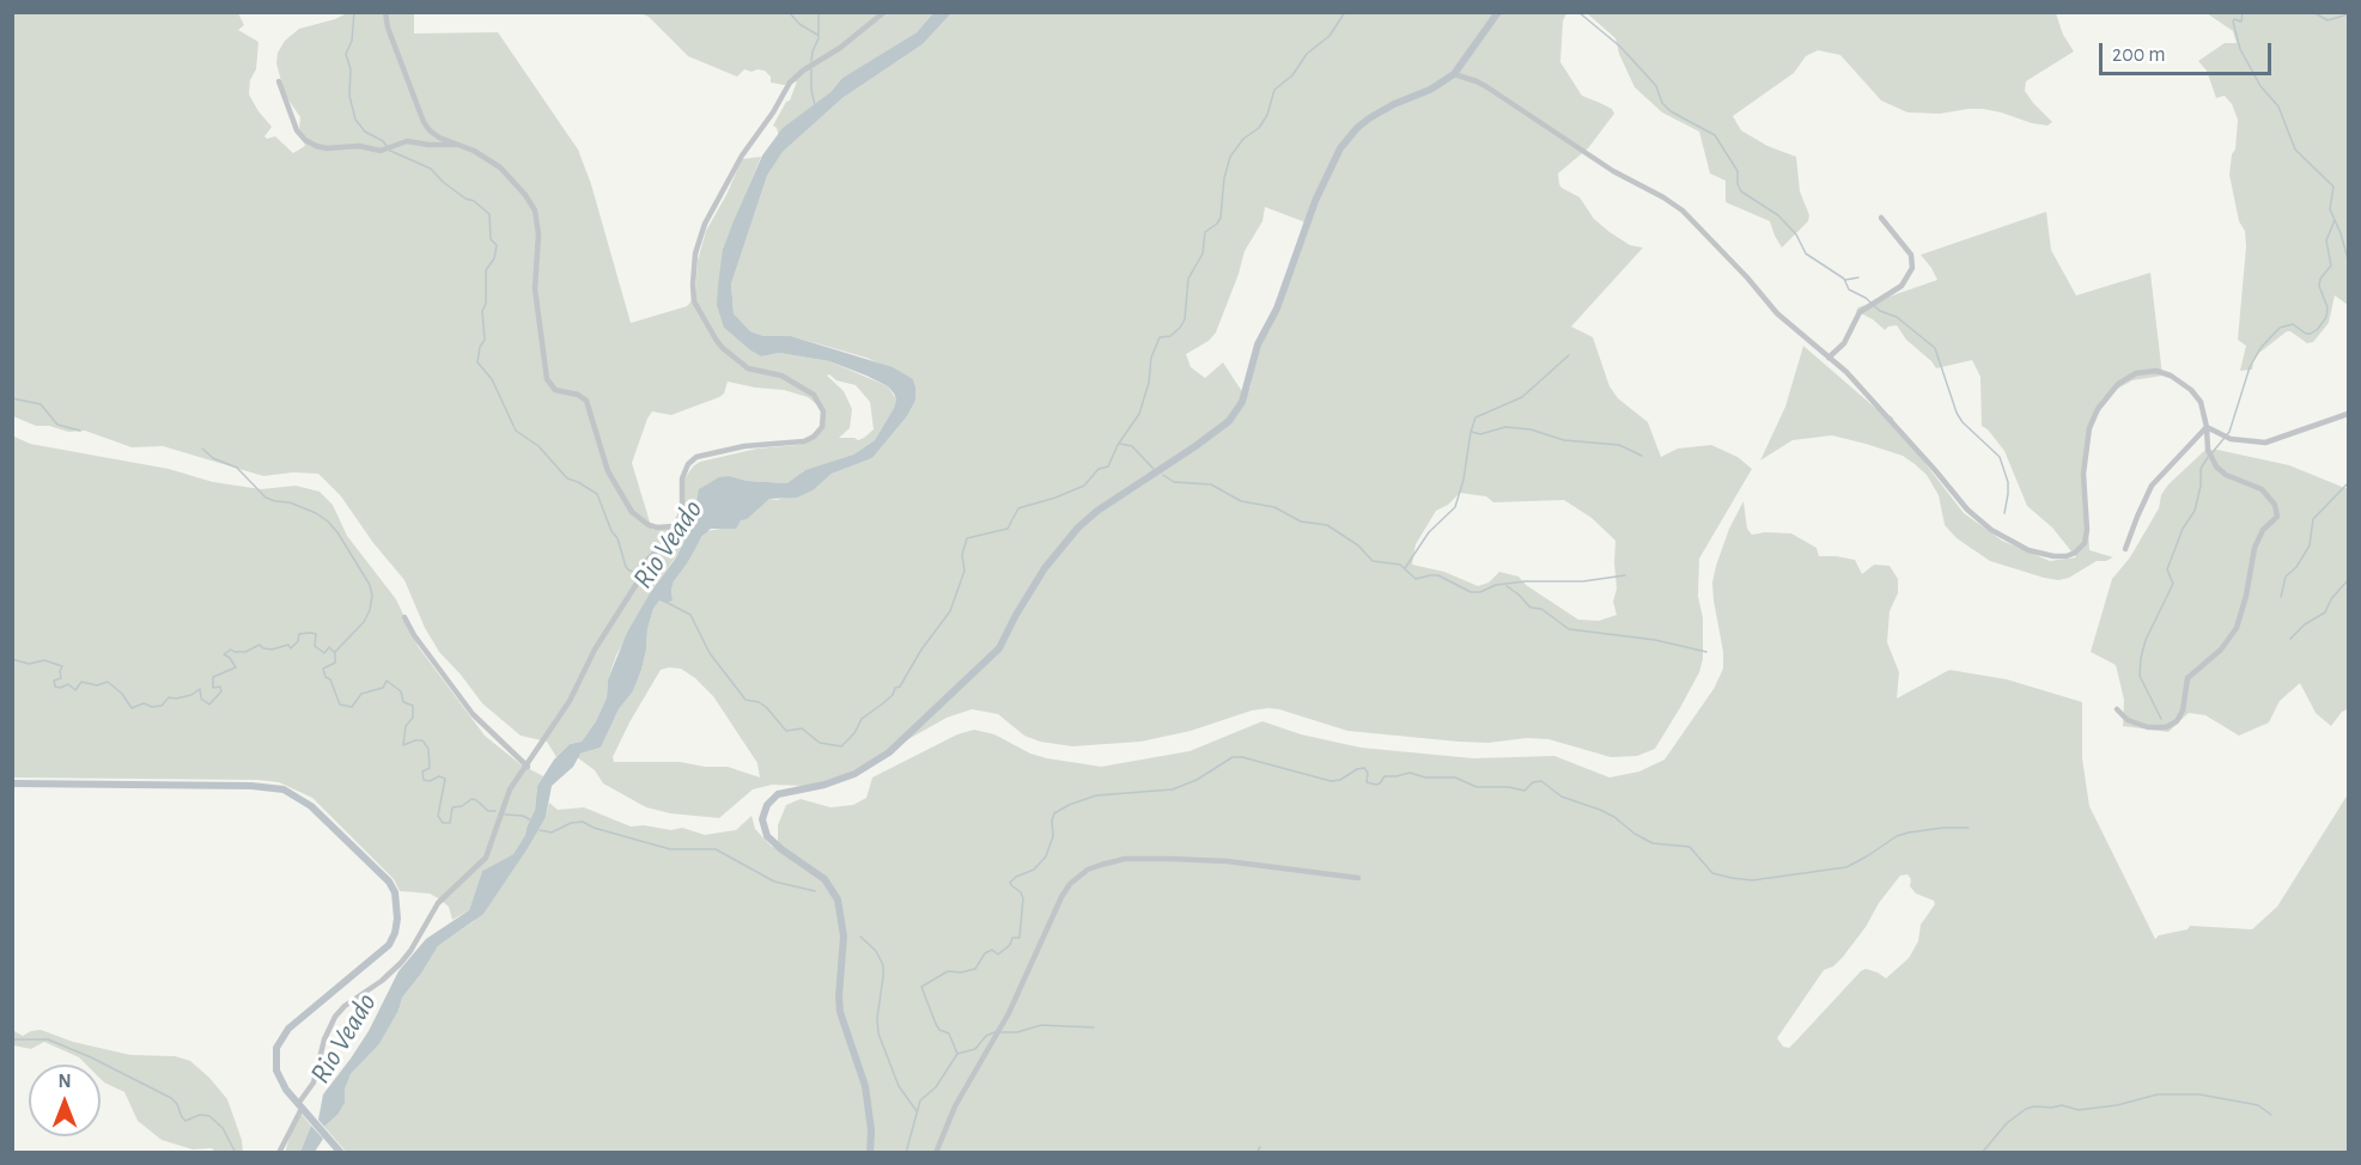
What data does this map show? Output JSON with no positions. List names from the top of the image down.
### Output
{
  "water": ["Rio Veado"],
  "scale_bar": "200 m",
  "north": "top"
}
